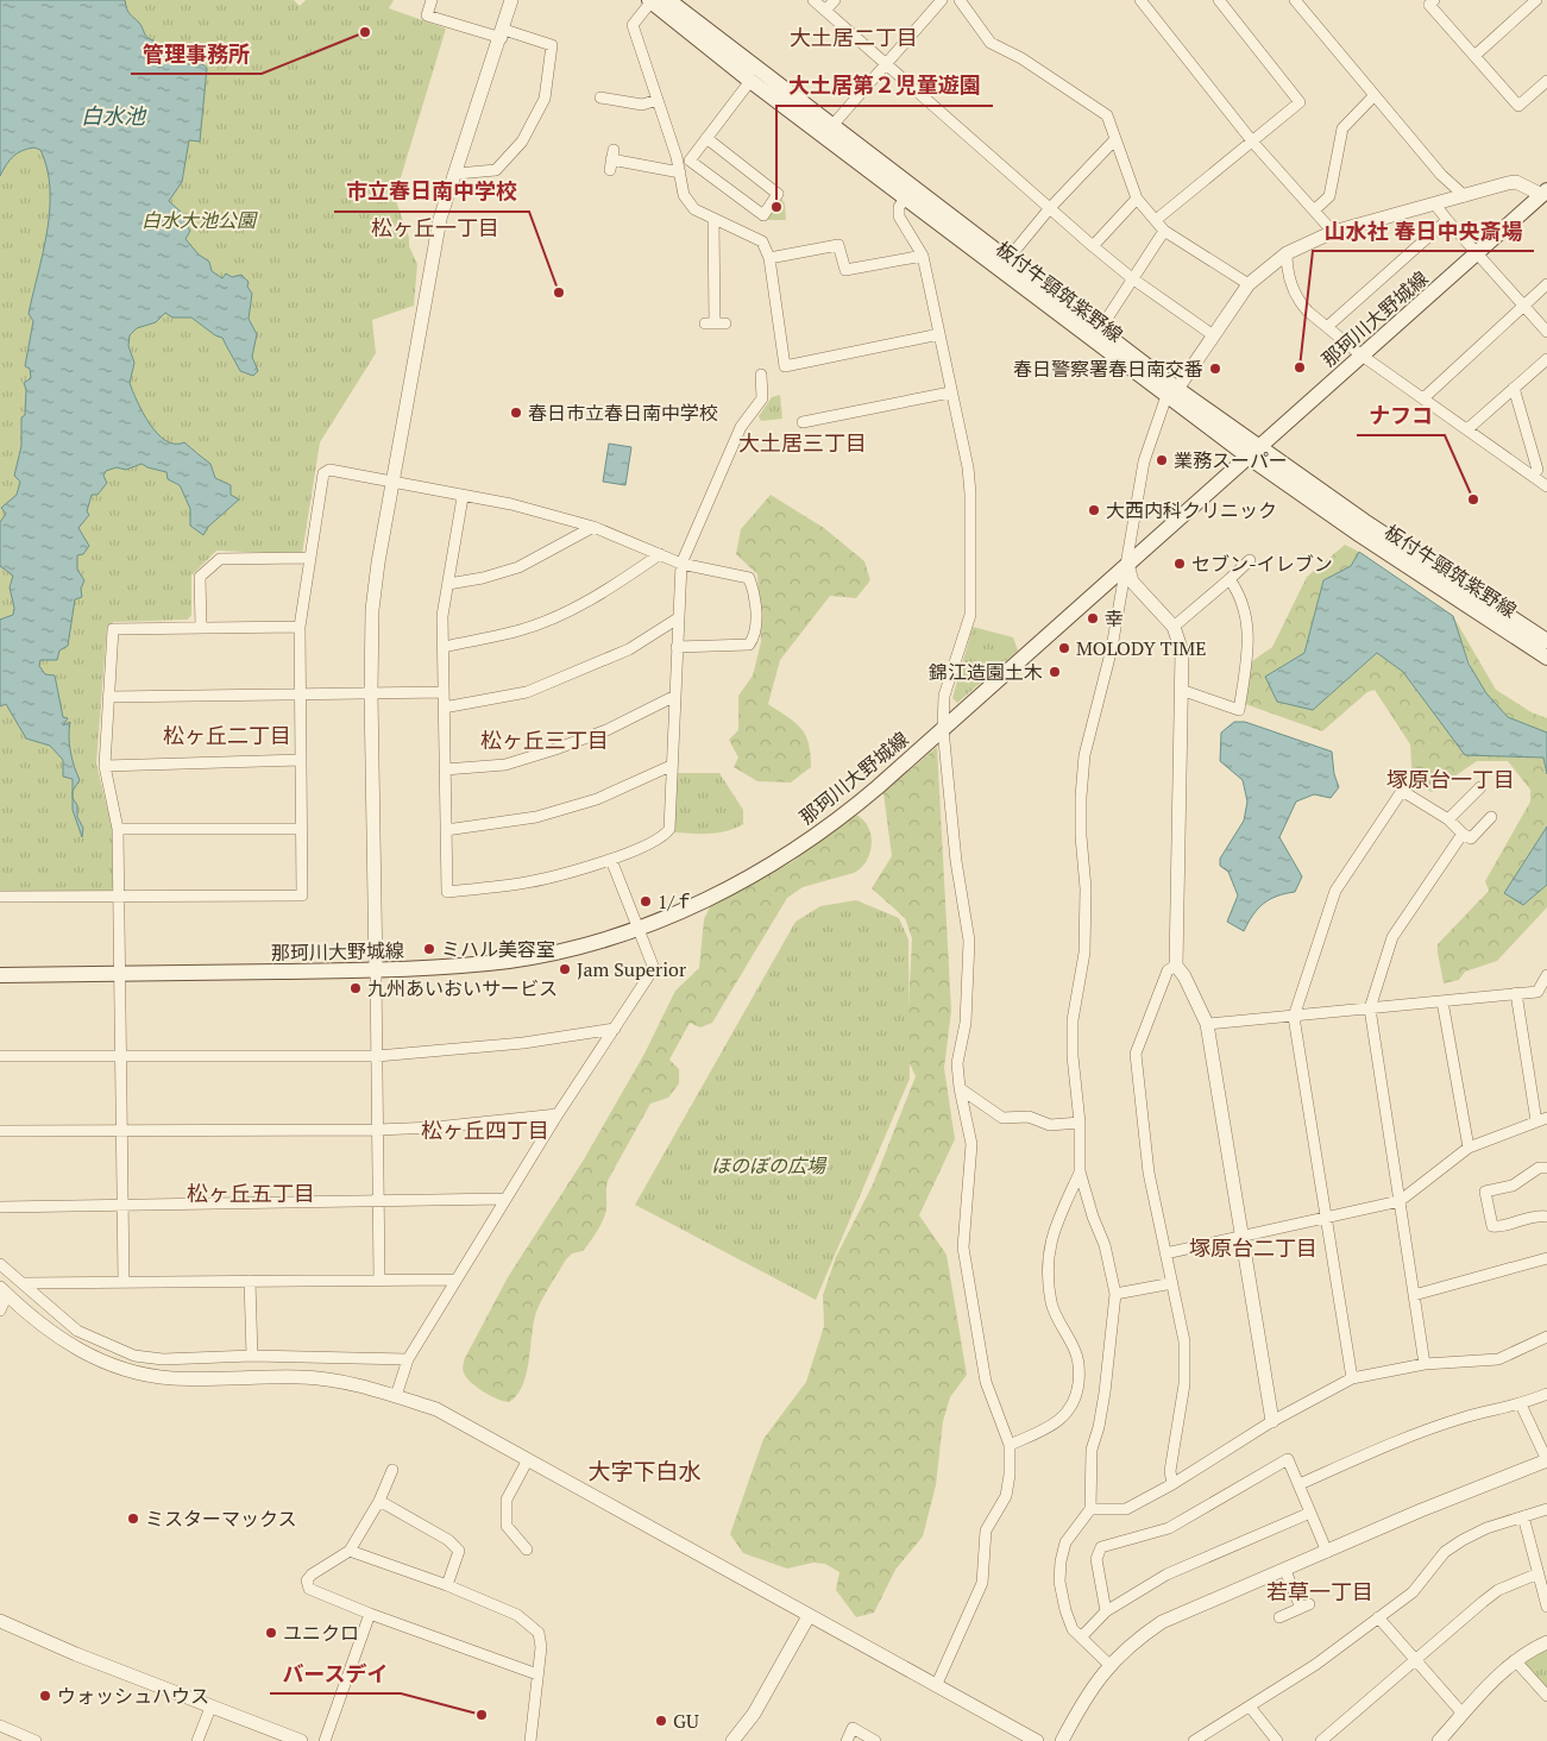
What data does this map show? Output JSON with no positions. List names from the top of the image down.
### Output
{
  "streets": {
    "main road": ["板付牛頸筑紫野線", "那珂川大野城線"]
  },
  "crossings": [
    ["板付牛頸筑紫野線", "那珂川大野城線"]
  ],
  "districts": [
    "大土居二丁目",
    "松ヶ丘一丁目",
    "大土居三丁目",
    "松ヶ丘二丁目",
    "松ヶ丘三丁目",
    "塚原台一丁目",
    "松ヶ丘四丁目",
    "松ヶ丘五丁目",
    "塚原台二丁目",
    "大字下白水",
    "若草一丁目"
  ],
  "water": ["白水池"],
  "parks": ["白水大池公園", "ほのぼの広場"],
  "places": [
    "管理事務所",
    "大土居第２児童遊園",
    "市立春日南中学校",
    "山水社 春日中央斎場",
    "春日警察署春日南交番",
    "春日市立春日南中学校",
    "業務スーパー",
    "ナフコ",
    "大西内科クリニック",
    "セブン-イレブン",
    "幸",
    "MOLODY TIME",
    "錦江造園土木",
    "1/ｆ",
    "ミハル美容室",
    "Jam Superior",
    "九州あいおいサービス",
    "ミスターマックス",
    "ユニクロ",
    "ウォッシュハウス",
    "バースデイ",
    "GU"
  ]
}
